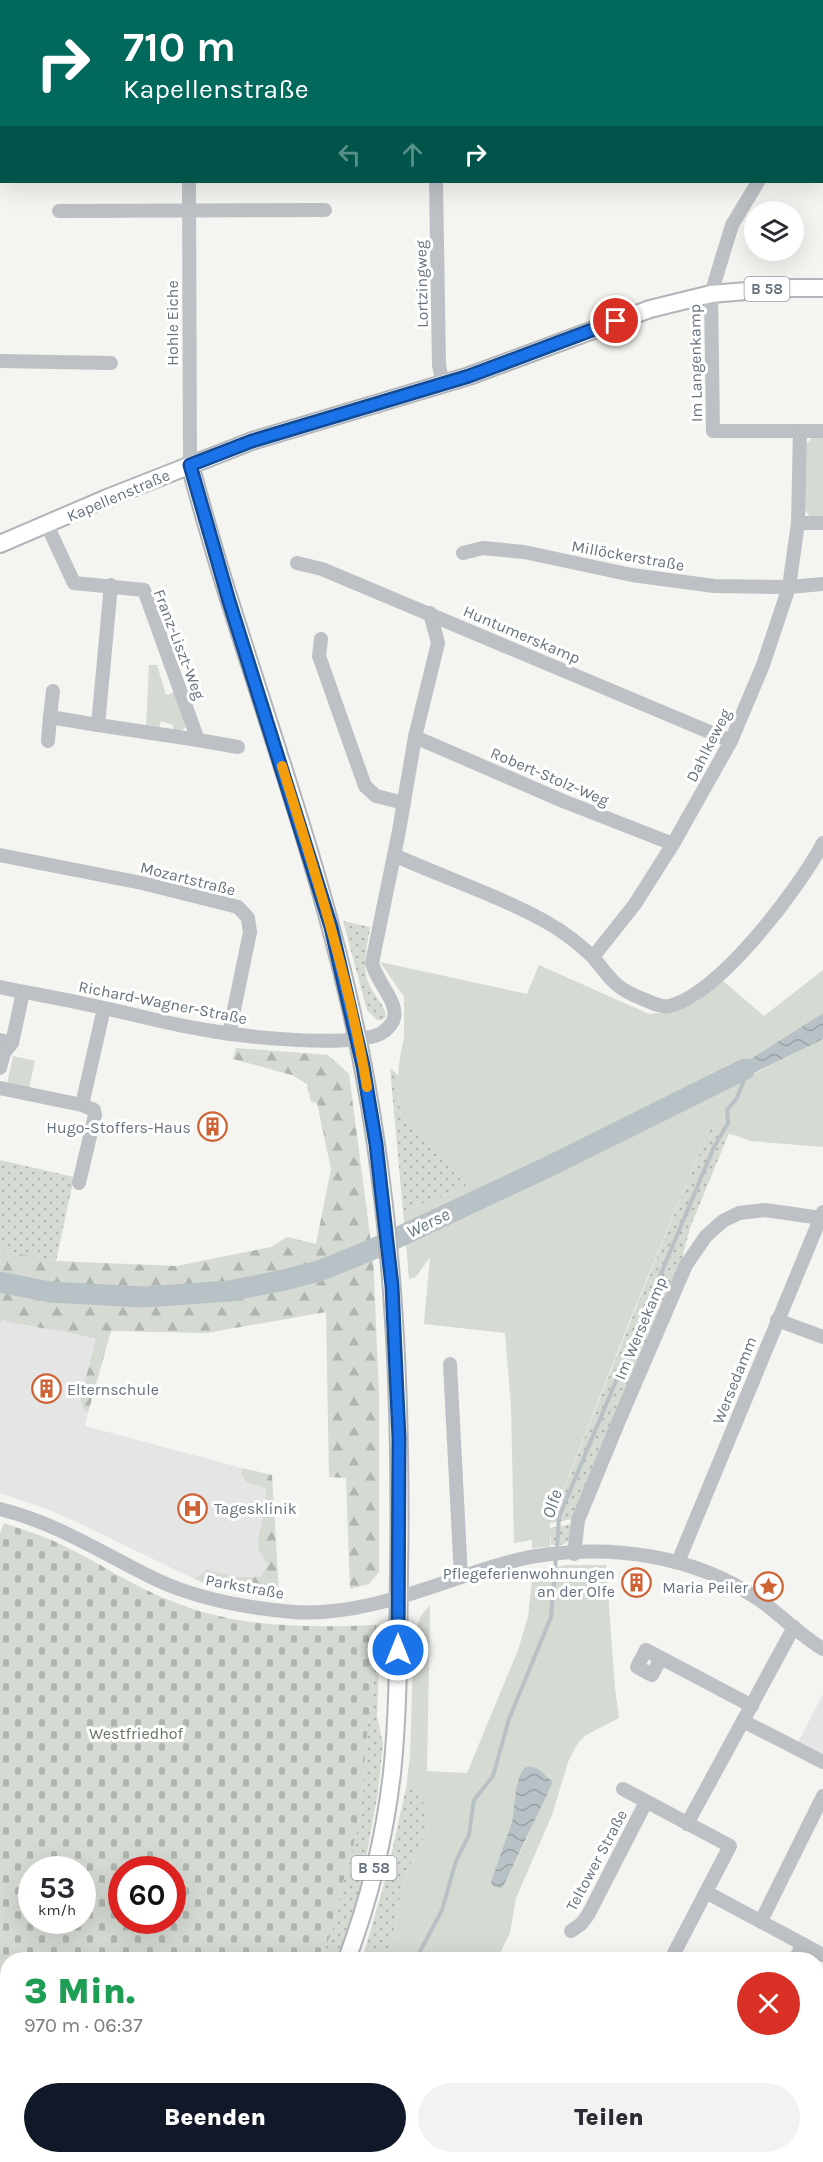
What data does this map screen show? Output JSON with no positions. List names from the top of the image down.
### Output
{
  "streets": {
    "main road": ["B 58", "Kapellenstraße"],
    "street": [
      "Lortzingweg",
      "Hohle Eiche",
      "Im Langenkamp",
      "Millöckerstraße",
      "Huntumerskamp",
      "Franz-Liszt-Weg",
      "Dahlkeweg",
      "Robert-Stolz-Weg",
      "Mozartstraße",
      "Richard-Wagner-Straße",
      "Im Wersekamp",
      "Wersedamm",
      "Parkstraße",
      "Teltower Straße"
    ]
  },
  "crossings": [
    ["Lortzingweg", "Kapellenstraße"],
    ["B 58", "Hohle Eiche"],
    ["B 58", "Kapellenstraße"],
    ["B 58", "Richard-Wagner-Straße"],
    ["B 58", "Parkstraße"],
    ["Hohle Eiche", "Kapellenstraße"],
    ["Im Langenkamp", "Kapellenstraße"],
    ["Im Langenkamp", "Dahlkeweg"],
    ["Kapellenstraße", "Franz-Liszt-Weg"],
    ["Millöckerstraße", "Dahlkeweg"],
    ["Huntumerskamp", "Dahlkeweg"],
    ["Dahlkeweg", "Robert-Stolz-Weg"],
    ["Mozartstraße", "Richard-Wagner-Straße"],
    ["Im Wersekamp", "Wersedamm"],
    ["Im Wersekamp", "Parkstraße"],
    ["Wersedamm", "Parkstraße"]
  ],
  "water": ["Werse", "Olfe"],
  "parks": ["Westfriedhof"],
  "places": {
    "building": ["Hugo-Stoffers-Haus", "Elternschule", "Pflegeferienwohnungen an der Olfe"],
    "hospital": ["Tagesklinik"],
    "place": ["Maria Peiler"]
  },
  "page": {
    "turn": ["710 m", "Kapellenstraße"],
    "speed": "53 km/h",
    "limit": "60",
    "heading": ["3 Min.", "970 m · 06:37"],
    "buttons": ["Beenden", "Teilen"]
  }
}
